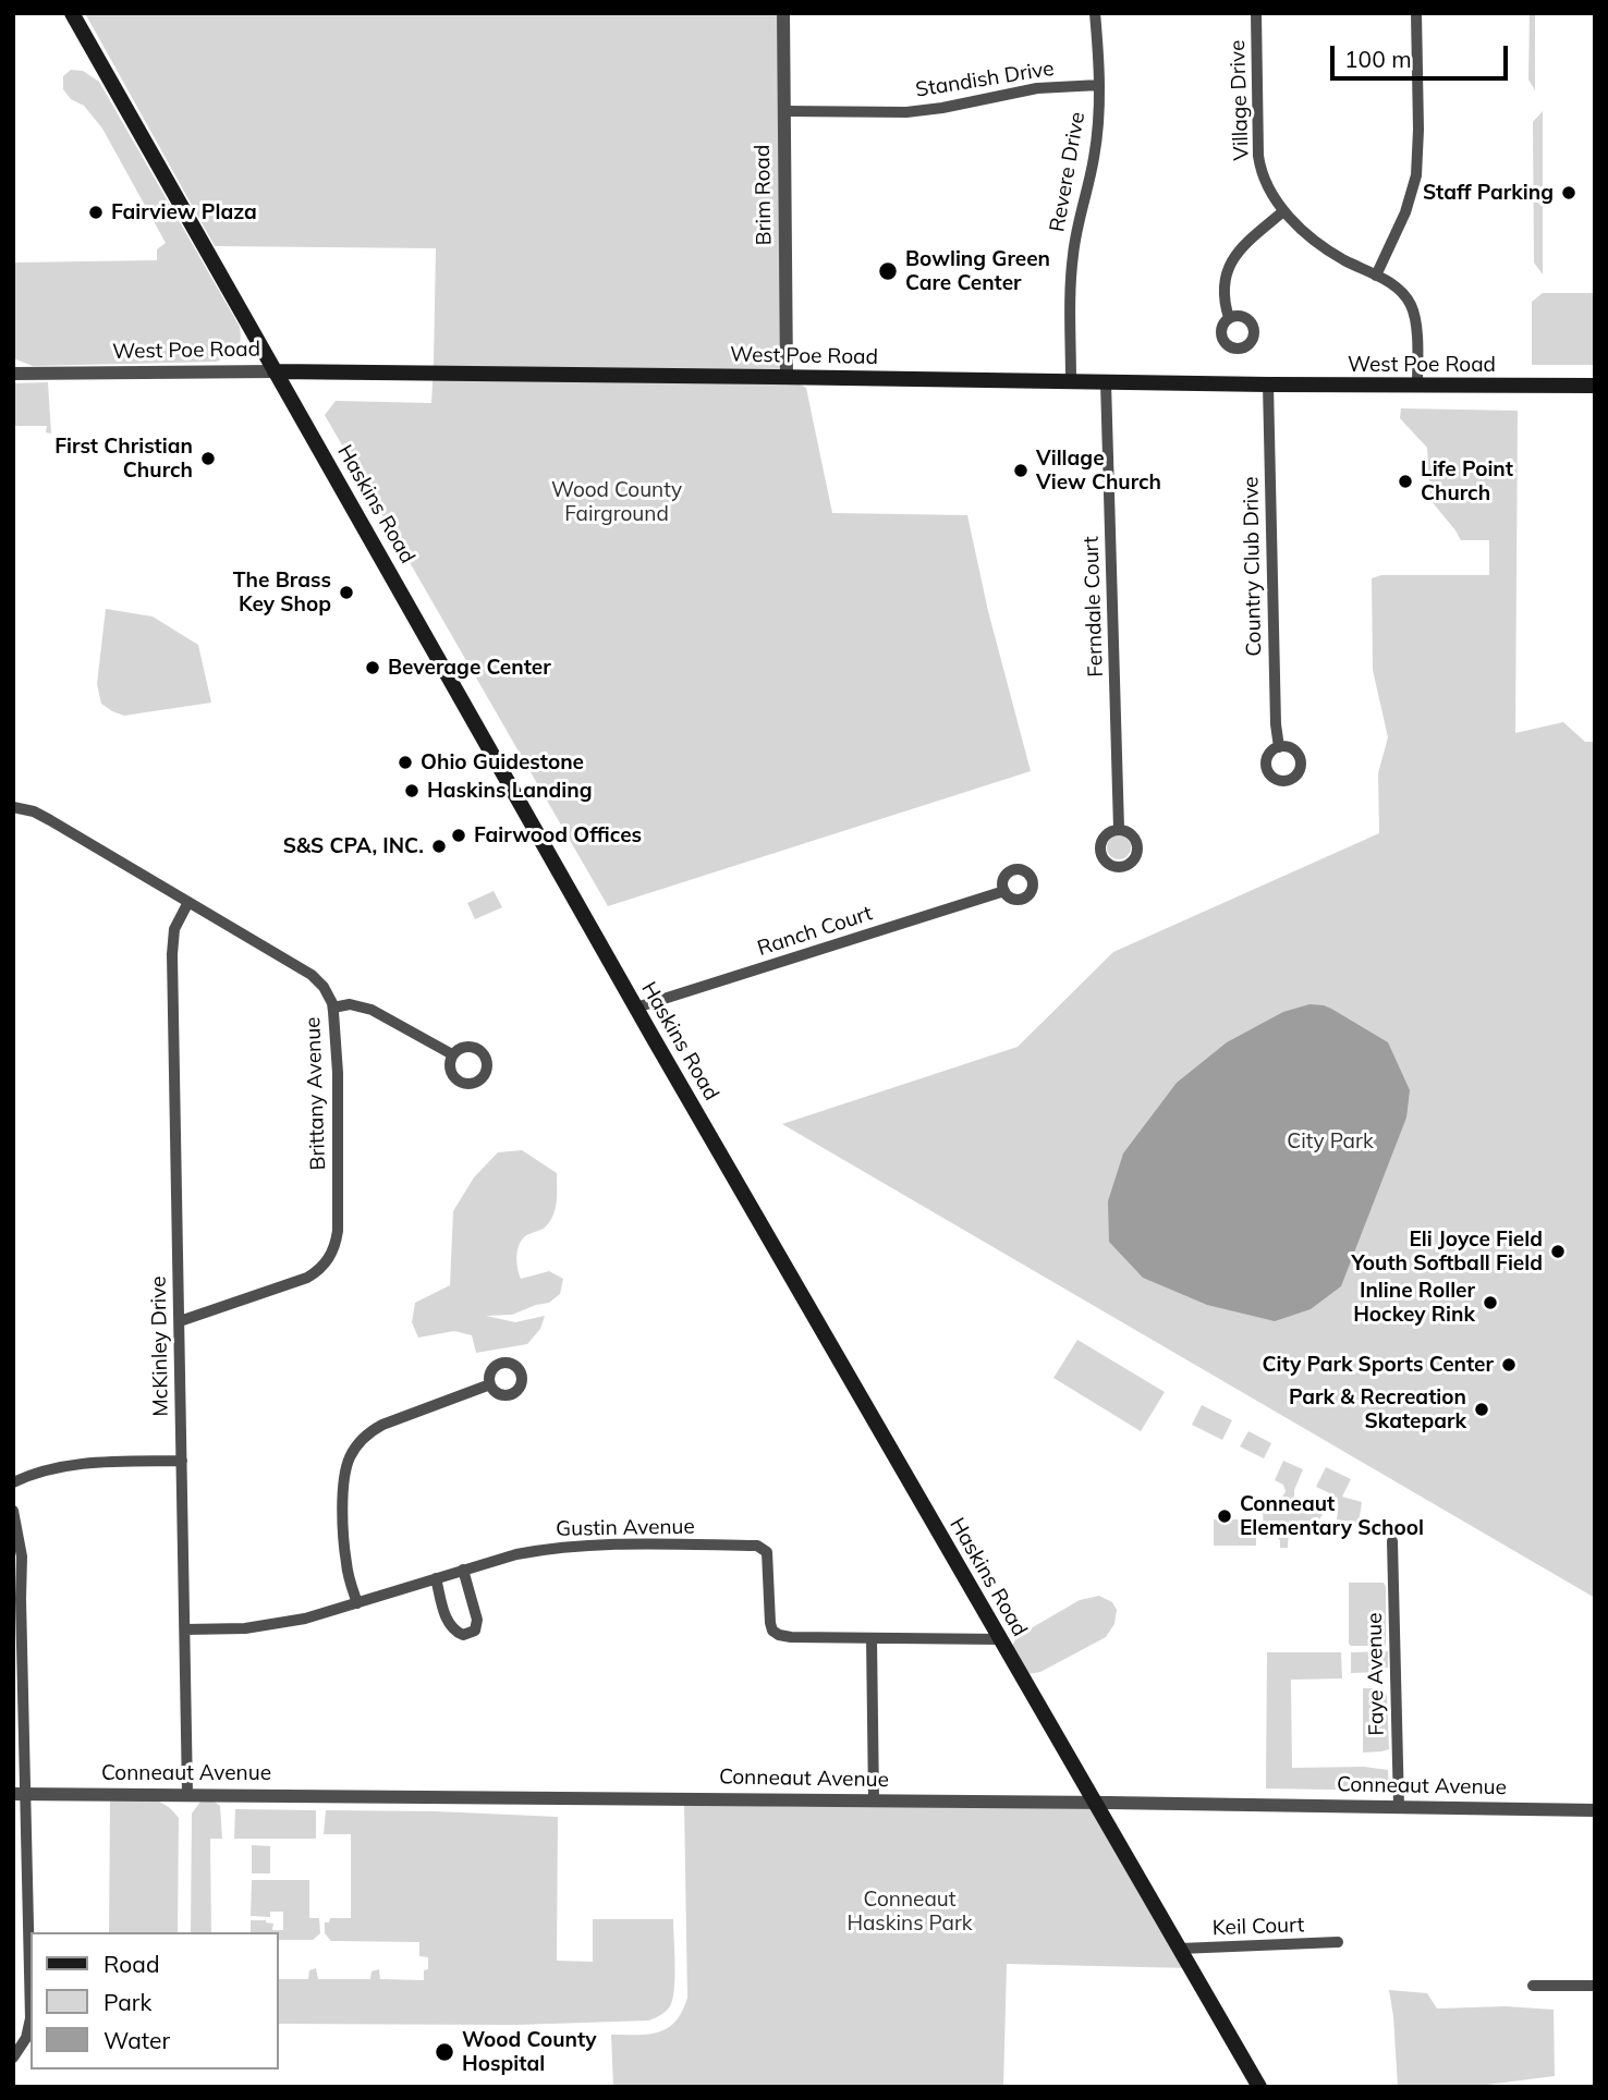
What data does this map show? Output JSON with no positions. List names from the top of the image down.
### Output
{
  "streets": {
    "main road": ["West Poe Road", "Haskins Road"],
    "street": [
      "Standish Drive",
      "Village Drive",
      "Revere Drive",
      "Brim Road",
      "Country Club Drive",
      "Ferndale Court",
      "Ranch Court",
      "Brittany Avenue",
      "McKinley Drive",
      "Gustin Avenue",
      "Faye Avenue",
      "Conneaut Avenue",
      "Keil Court"
    ]
  },
  "crossings": [
    ["Standish Drive", "Revere Drive"],
    ["Standish Drive", "Brim Road"],
    ["Village Drive", "West Poe Road"],
    ["Revere Drive", "West Poe Road"],
    ["Brim Road", "West Poe Road"],
    ["West Poe Road", "Haskins Road"],
    ["West Poe Road", "Country Club Drive"],
    ["West Poe Road", "Ferndale Court"],
    ["Haskins Road", "Ranch Court"],
    ["Haskins Road", "Gustin Avenue"],
    ["Haskins Road", "Conneaut Avenue"],
    ["Haskins Road", "Keil Court"],
    ["Brittany Avenue", "McKinley Drive"],
    ["McKinley Drive", "Gustin Avenue"],
    ["McKinley Drive", "Conneaut Avenue"],
    ["Faye Avenue", "Conneaut Avenue"]
  ],
  "parks": ["Wood County Fairground", "City Park", "Conneaut Haskins Park"],
  "places": [
    "Staff Parking",
    "Fairview Plaza",
    "Bowling Green Care Center",
    "First Christian Church",
    "Village View Church",
    "Life Point Church",
    "The Brass Key Shop",
    "Beverage Center",
    "Ohio Guidestone",
    "Haskins Landing",
    "Fairwood Offices",
    "S&S CPA, INC.",
    "Eli Joyce Field Youth Softball Field",
    "Inline Roller Hockey Rink",
    "City Park Sports Center",
    "Park & Recreation Skatepark",
    "Conneaut Elementary School",
    "Wood County Hospital"
  ],
  "legend": ["Road", "Park", "Water"],
  "scale_bar": "100 m"
}
